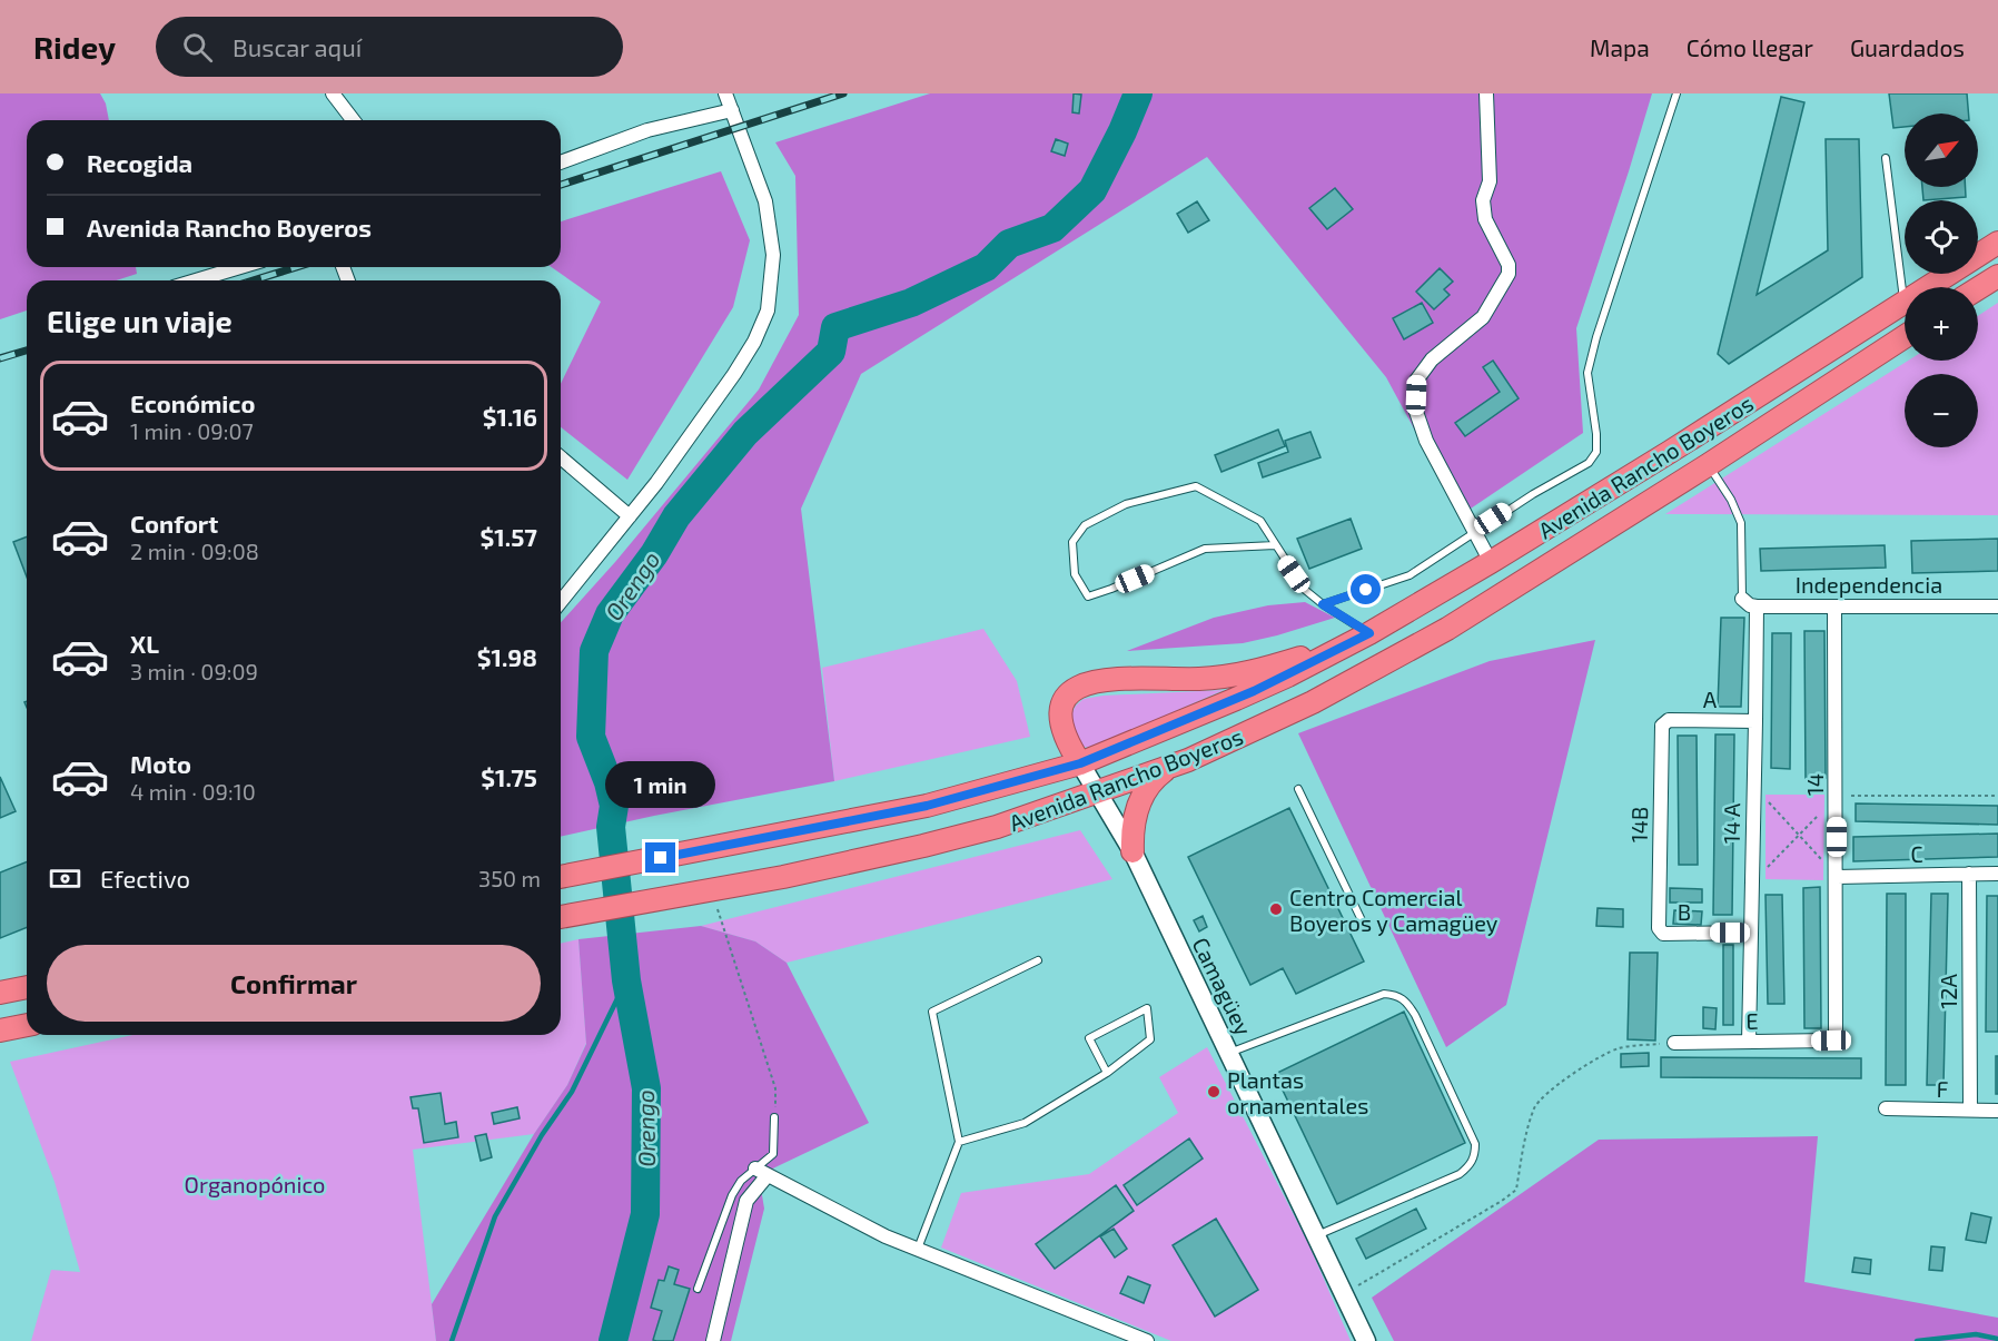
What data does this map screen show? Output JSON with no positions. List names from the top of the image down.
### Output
{
  "streets": {
    "highway": ["Avenida Rancho Boyeros"],
    "main road": ["Camagüey"],
    "street": [
      "Independencia",
      "A",
      "14",
      "14 A",
      "14B",
      "C",
      "B",
      "12A",
      "E",
      "F"
    ]
  },
  "crossings": [
    ["Avenida Rancho Boyeros", "Camagüey"],
    ["Independencia", "14"],
    ["Independencia", "14 A"],
    ["A", "14 A"],
    ["A", "14B"],
    ["14", "C"],
    ["14", "E"],
    ["14 A", "B"],
    ["14 A", "E"],
    ["14B", "B"],
    ["C", "12A"],
    ["12A", "F"]
  ],
  "water": ["Orengo"],
  "parks": ["Organopónico"],
  "places": ["Centro Comercial Boyeros y Camagüey", "Plantas ornamentales"],
  "north": "top right",
  "page": {
    "header": "Ridey",
    "search": "Buscar aquí",
    "nav": ["Mapa", "Cómo llegar", "Guardados"],
    "map_buttons": ["+", "−"],
    "banner": ["Recogida", "Avenida Rancho Boyeros"],
    "heading": "Elige un viaje",
    "list": [
      {
        "name": "Económico",
        "note": "1 min · 09:07",
        "value": "$1.16"
      },
      {
        "name": "Confort",
        "note": "2 min · 09:08",
        "value": "$1.57"
      },
      {
        "name": "XL",
        "note": "3 min · 09:09",
        "value": "$1.98"
      },
      {
        "name": "Moto",
        "note": "4 min · 09:10",
        "value": "$1.75"
      }
    ],
    "bubble": "1 min",
    "pay": ["Efectivo", "350 m"],
    "buttons": "Confirmar"
  }
}
